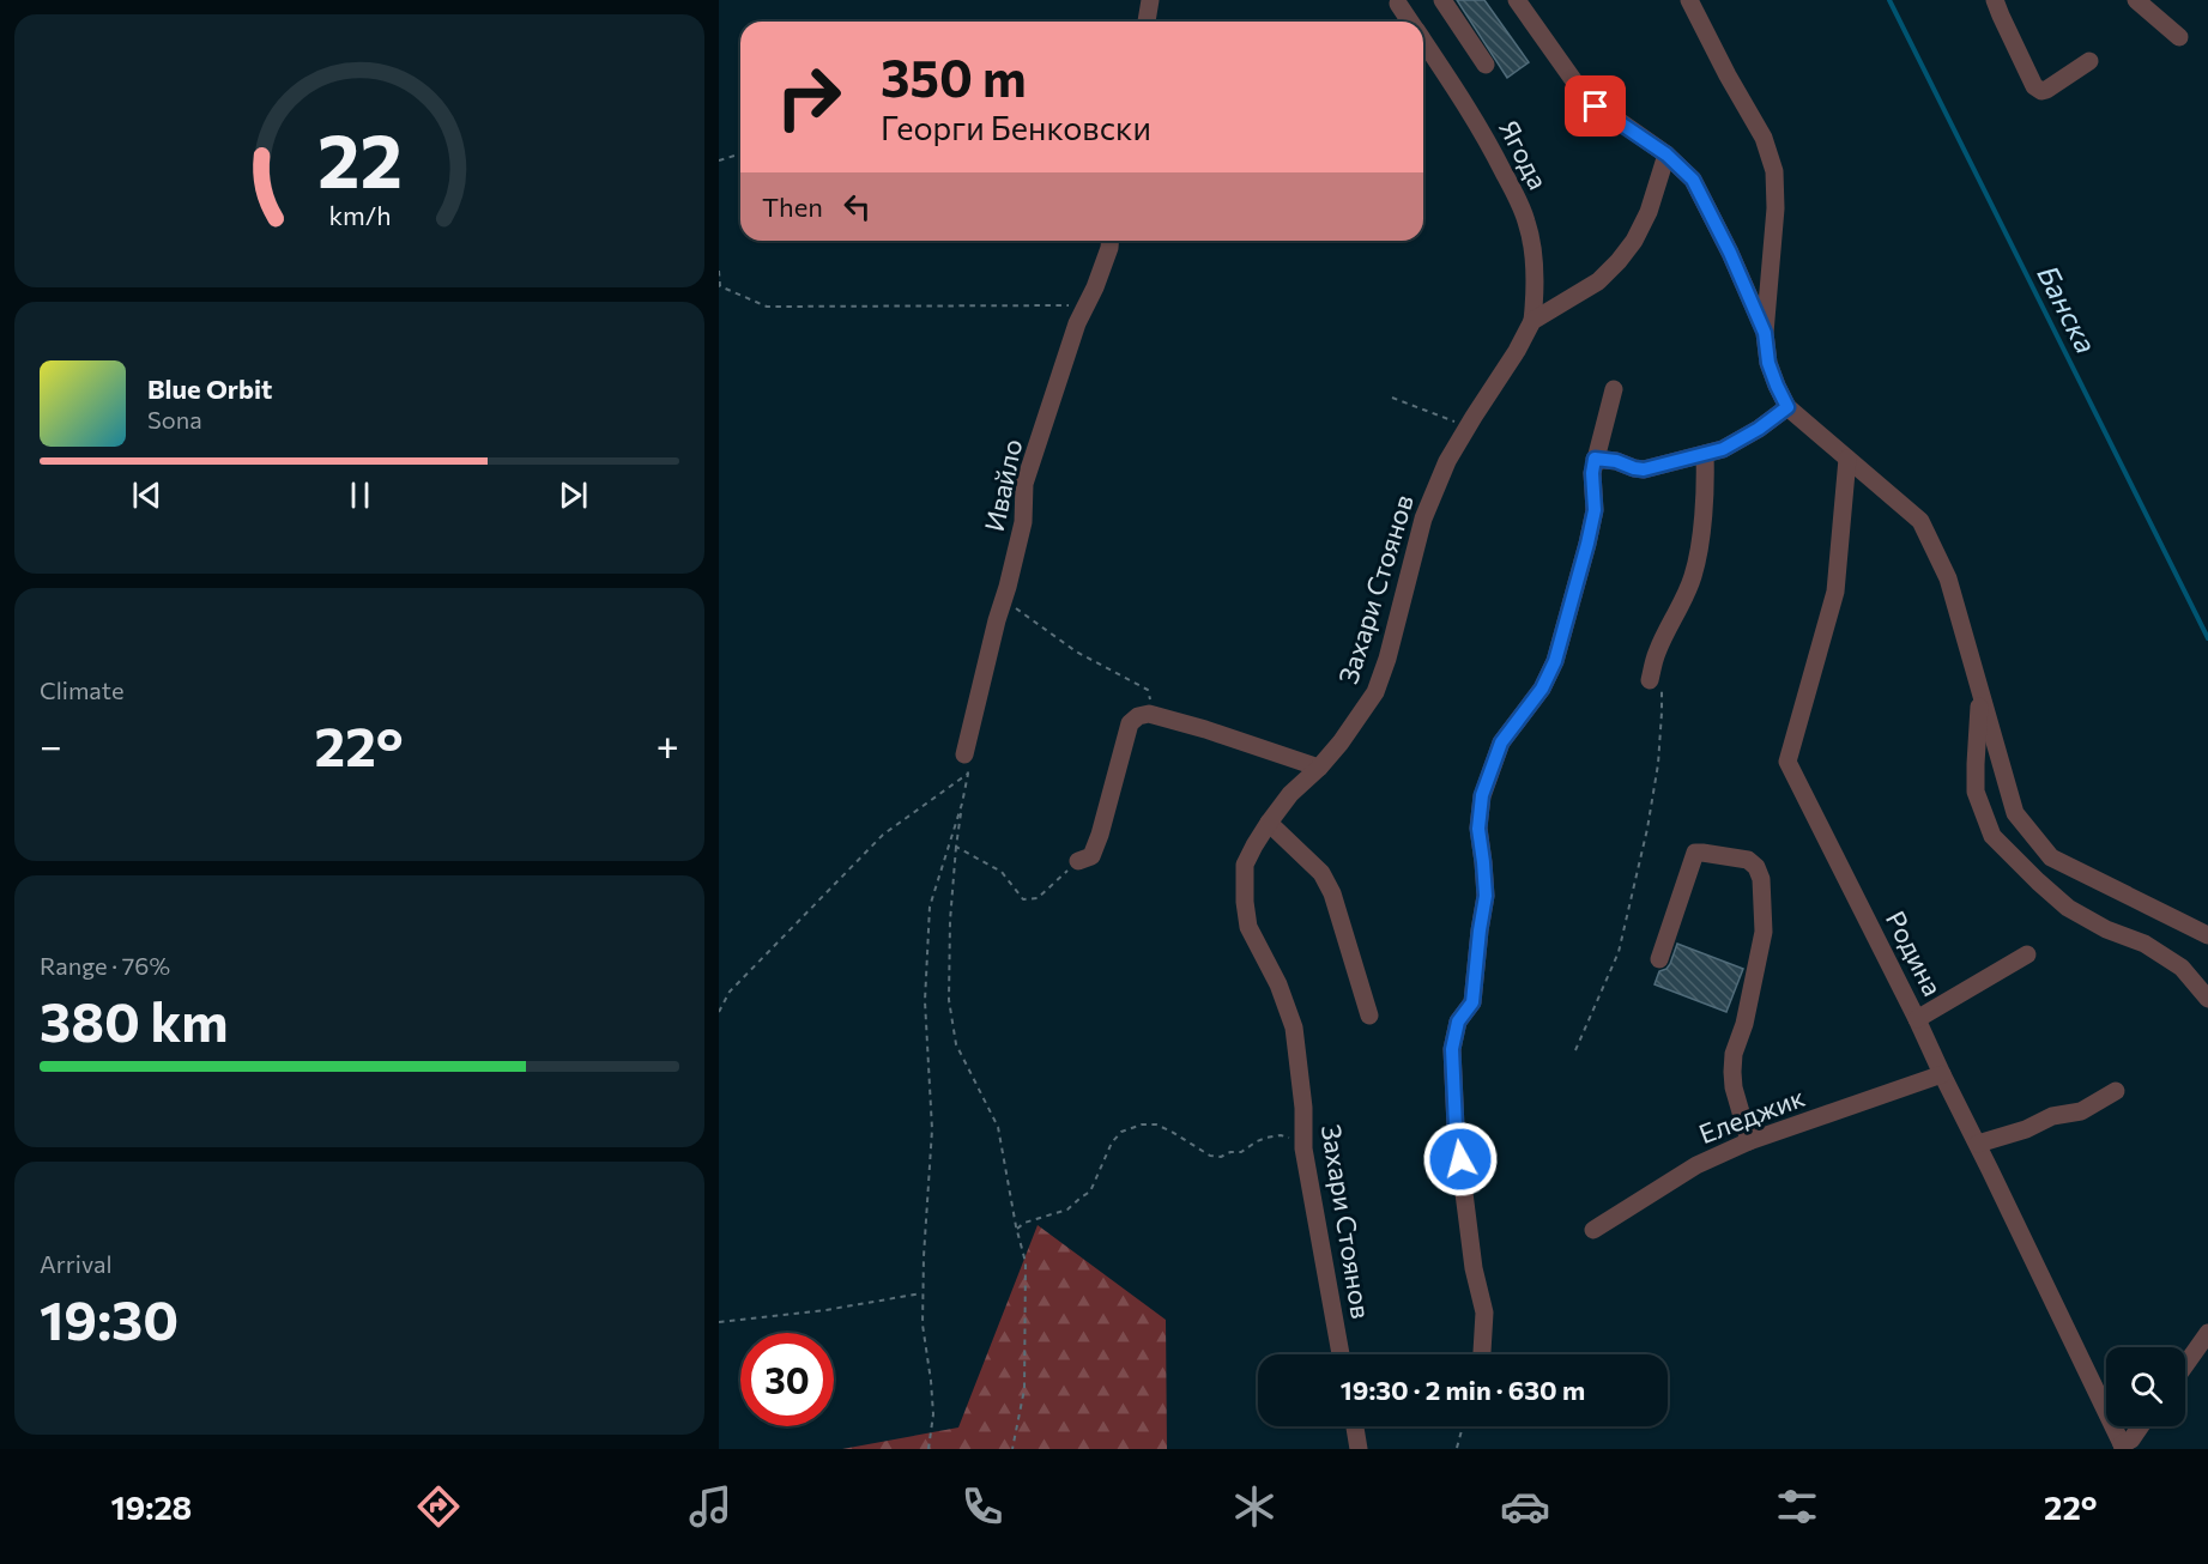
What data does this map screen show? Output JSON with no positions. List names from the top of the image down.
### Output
{
  "streets": {
    "street": [
      "Ягода",
      "Ивайло",
      "Захари Стоянов",
      "Родина",
      "Еледжик"
    ]
  },
  "crossings": [
    ["Ягода", "Захари Стоянов"],
    ["Родина", "Еледжик"]
  ],
  "water": ["Банска"],
  "page": {
    "turn": ["350 m", "Георги Бенковски"],
    "then": "Then",
    "song": ["Blue Orbit", "Sona"],
    "tile": [
      "Climate",
      ["Range · 76%", "380 km"],
      ["Arrival", "19:30"]
    ],
    "heat": ["−", "22°", "+"],
    "limit": "30",
    "trip": "19:30 · 2 min · 630 m",
    "tabs": ["19:28", "22°"],
    "gauge": ["22", "km/h"]
  }
}
